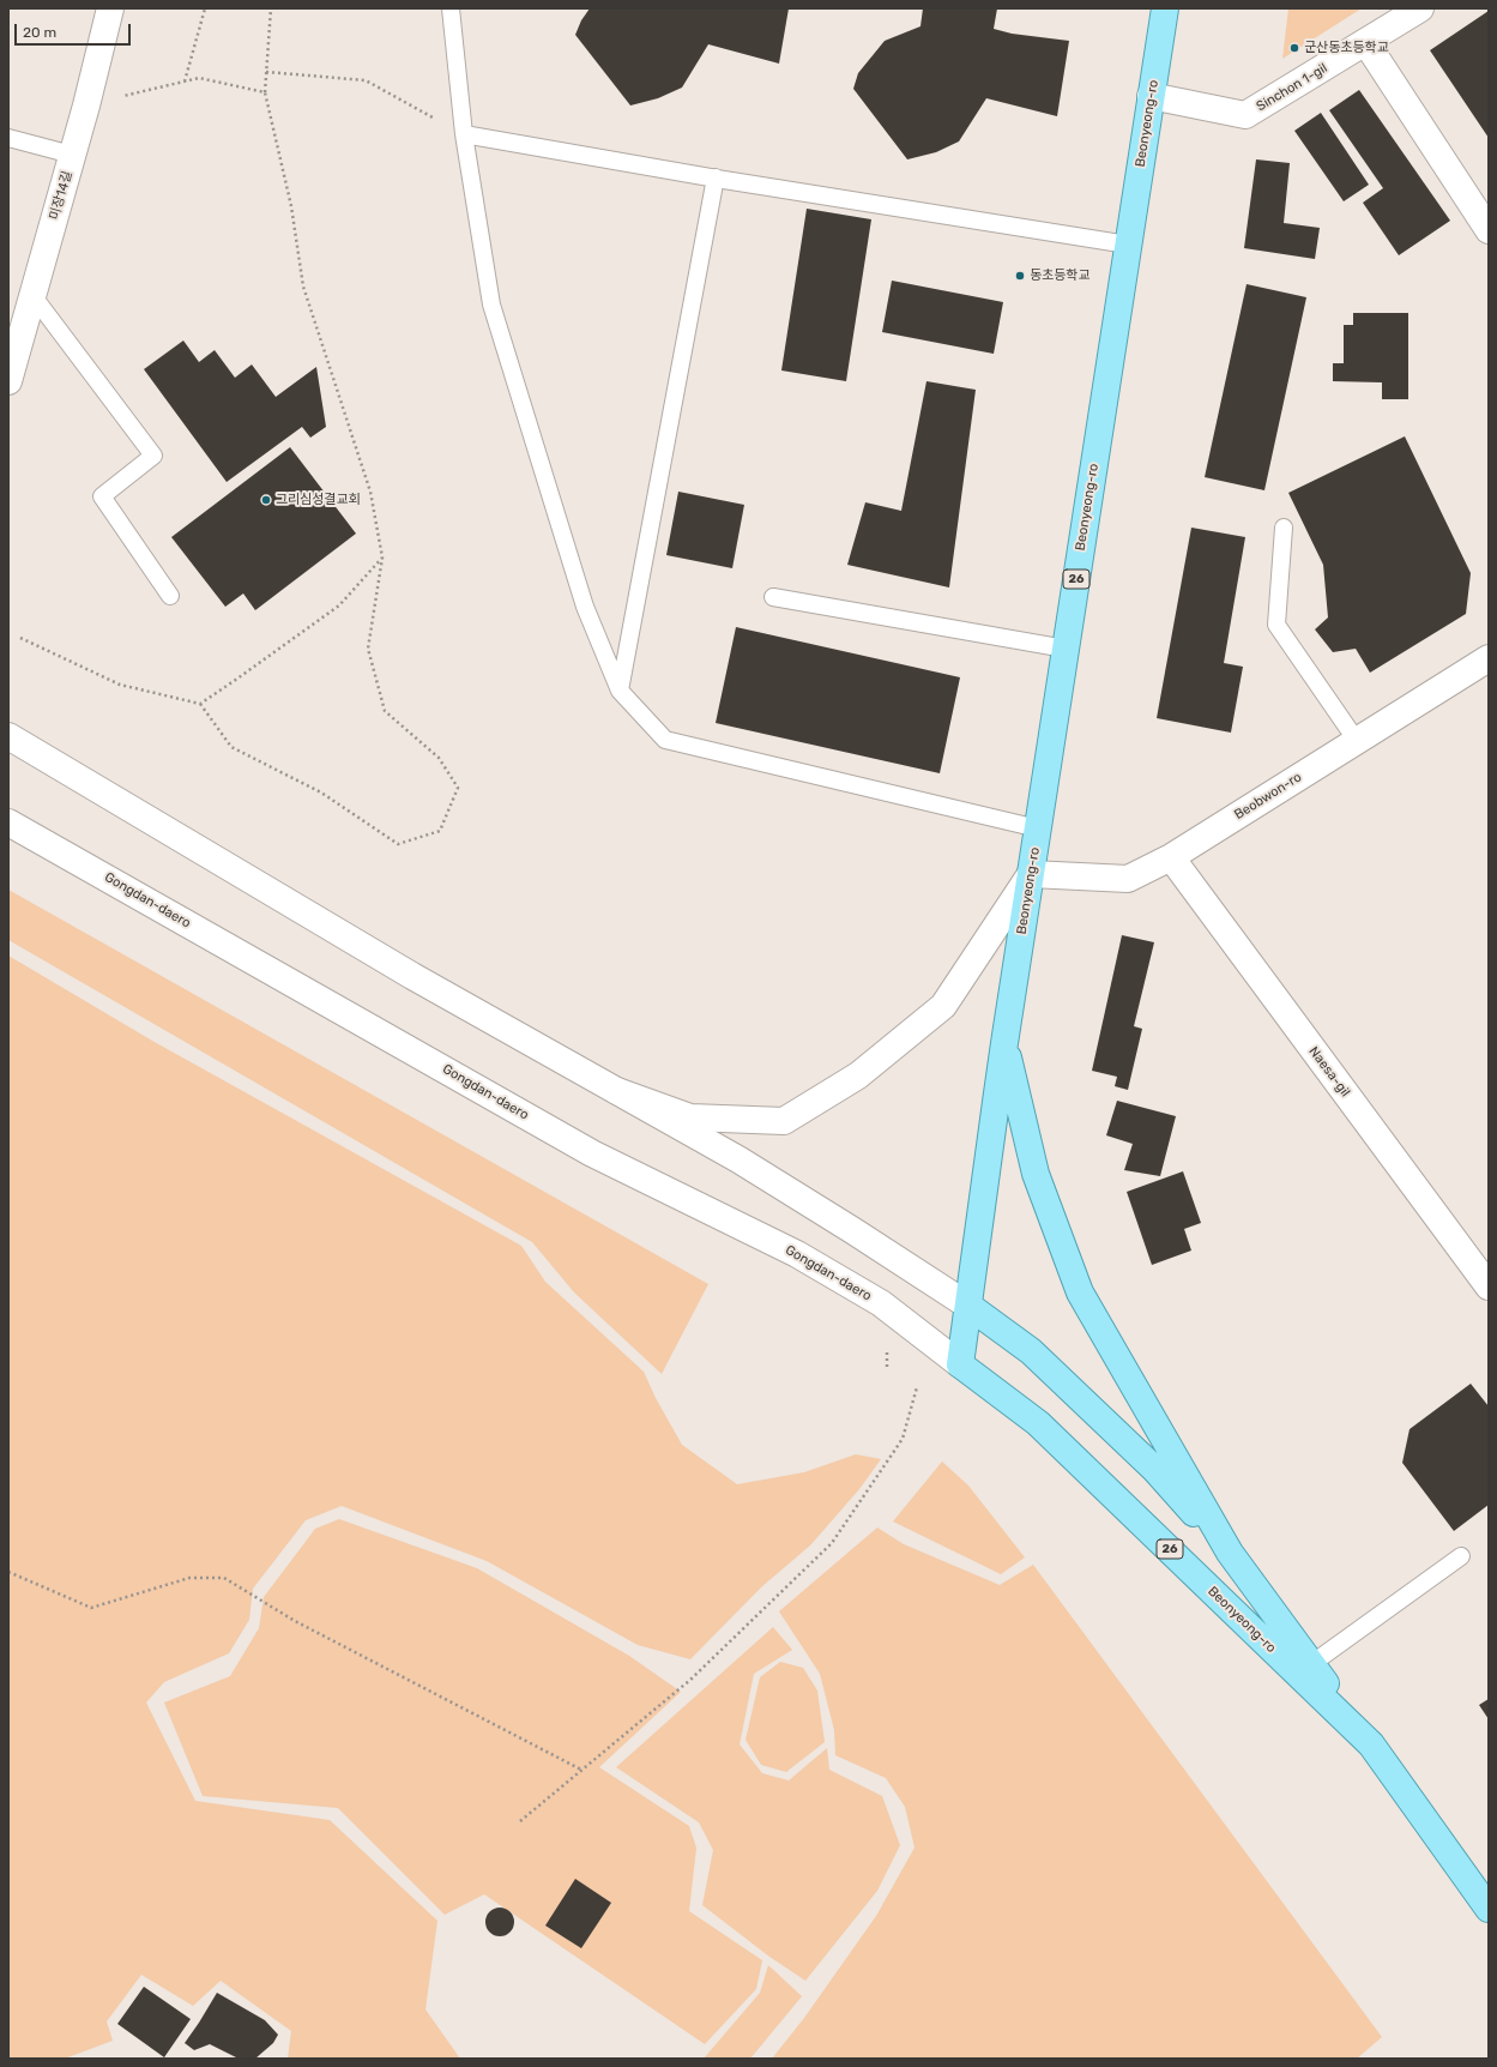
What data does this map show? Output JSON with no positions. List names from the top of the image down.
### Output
{
  "streets": {
    "main road": ["Beonyeong-ro", "26"],
    "street": [
      "Sinchon 1-gil",
      "미장14길",
      "Beobwon-ro",
      "Gongdan-daero",
      "Naesa-gil"
    ]
  },
  "crossings": [
    ["Sinchon 1-gil", "Beonyeong-ro"],
    ["Beonyeong-ro", "Beobwon-ro"],
    ["Beonyeong-ro", "Gongdan-daero"],
    ["Beobwon-ro", "Naesa-gil"]
  ],
  "places": ["군산동초등학교", "동초등학교", "그리심성결교회"],
  "scale_bar": "20 m"
}
